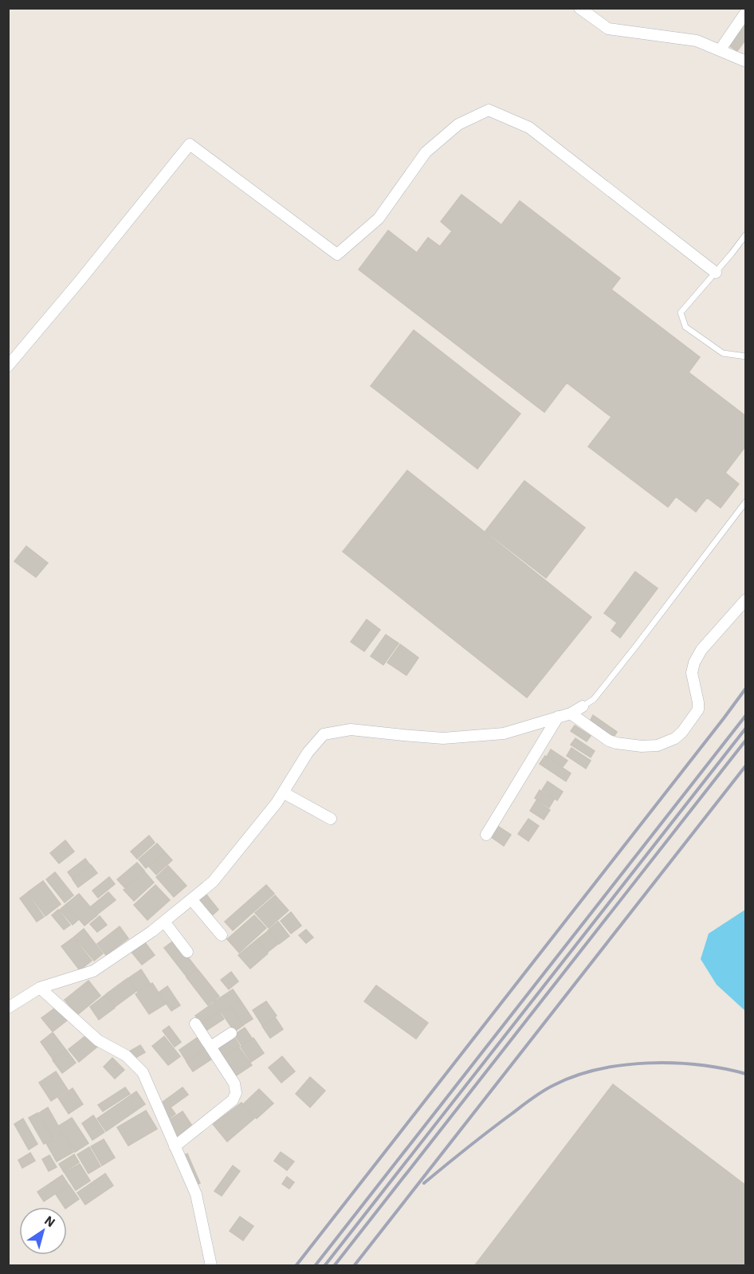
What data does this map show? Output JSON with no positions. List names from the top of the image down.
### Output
{
  "north": "top right"
}
